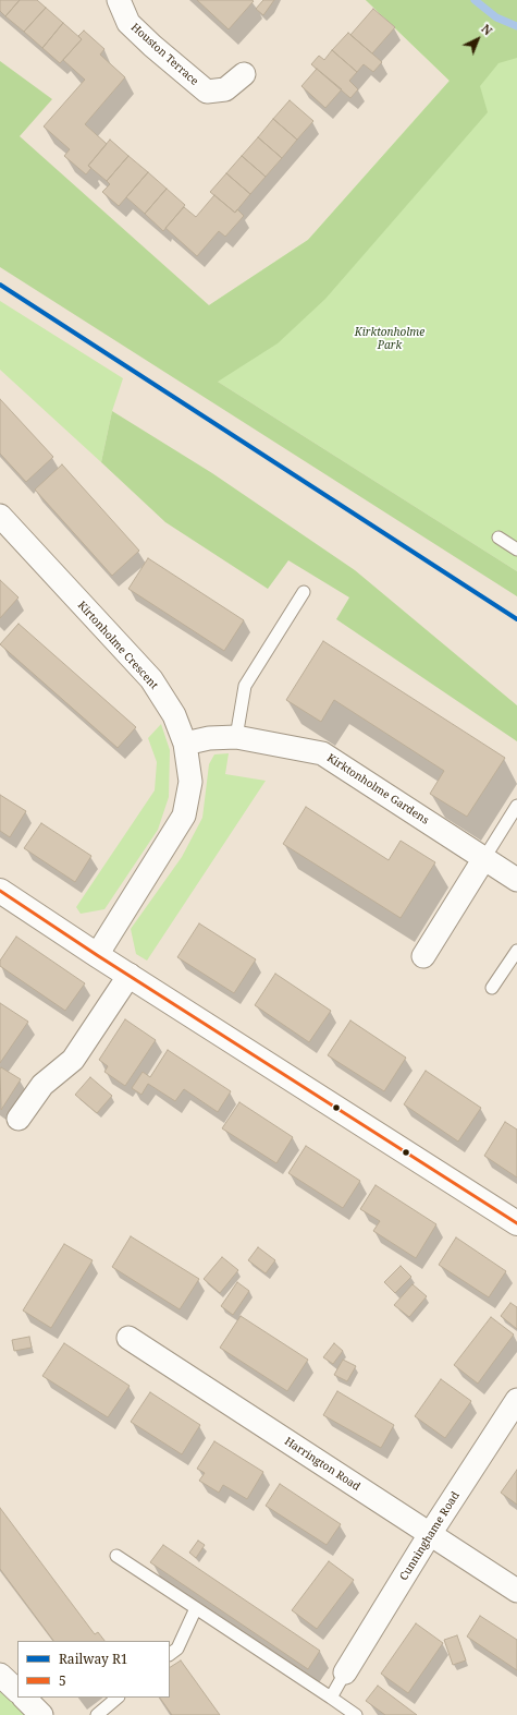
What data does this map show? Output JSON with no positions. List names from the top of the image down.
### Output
{
  "streets": {
    "street": [
      "Houston Terrace",
      "Kirtonholme Crescent",
      "Kirktonholme Gardens",
      "Harrington Road",
      "Cunninghame Road"
    ]
  },
  "crossings": [
    ["Kirtonholme Crescent", "Kirktonholme Gardens"],
    ["Harrington Road", "Cunninghame Road"]
  ],
  "parks": ["Kirktonholme Park"],
  "lines": ["rail line R1", "transit line 5"],
  "legend": ["Railway R1", "5"],
  "north": "top right"
}
